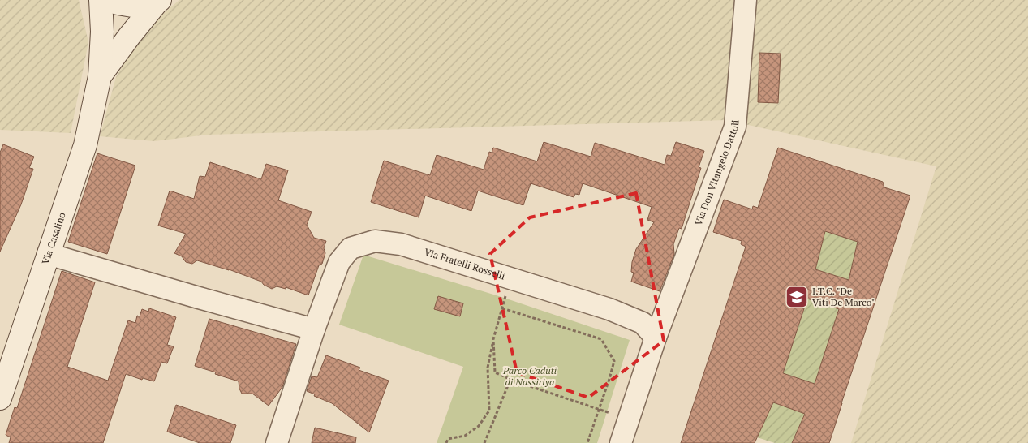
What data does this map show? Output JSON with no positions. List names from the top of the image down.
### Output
{
  "streets": {
    "street": ["Via Don Vitangelo Dattoli", "Via Casalino", "Via Fratelli Rosselli"]
  },
  "crossings": [
    ["Via Don Vitangelo Dattoli", "Via Fratelli Rosselli"]
  ],
  "parks": ["Parco Caduti di Nassiriya"],
  "places": {
    "school or university": ["I.T.C. \"De Viti De Marco\""]
  }
}
